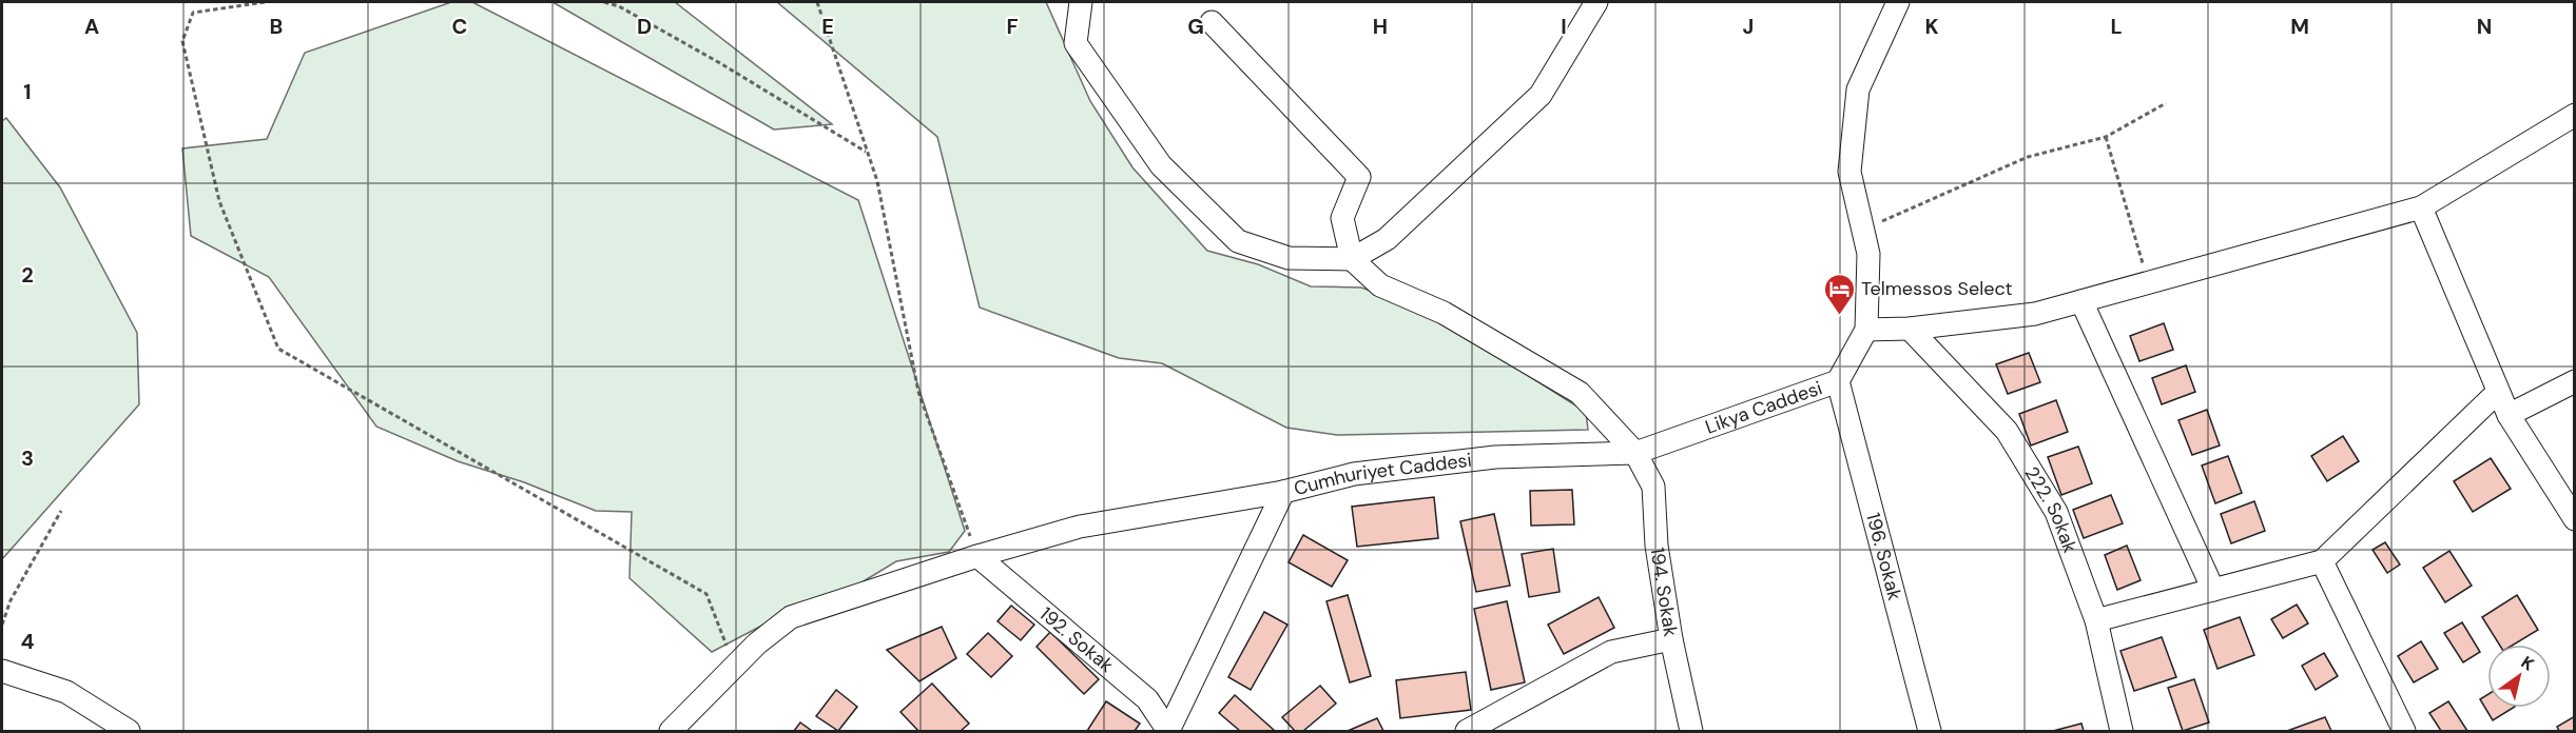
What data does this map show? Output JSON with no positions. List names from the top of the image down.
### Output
{
  "streets": {
    "street": [
      "Likya Caddesi",
      "Cumhuriyet Caddesi",
      "222. Sokak",
      "196. Sokak",
      "194. Sokak",
      "192. Sokak"
    ]
  },
  "crossings": [
    ["Likya Caddesi", "Cumhuriyet Caddesi"],
    ["Likya Caddesi", "196. Sokak"],
    ["Likya Caddesi", "194. Sokak"],
    ["Cumhuriyet Caddesi", "194. Sokak"],
    ["Cumhuriyet Caddesi", "192. Sokak"]
  ],
  "places": {
    "hotel": ["Telmessos Select"]
  },
  "north": "top right",
  "grid": {
    "columns": [
      "A",
      "B",
      "C",
      "D",
      "E",
      "F",
      "G",
      "H",
      "I",
      "J",
      "K",
      "L",
      "M",
      "N"
    ],
    "rows": [
      "1",
      "2",
      "3",
      "4"
    ]
  }
}
